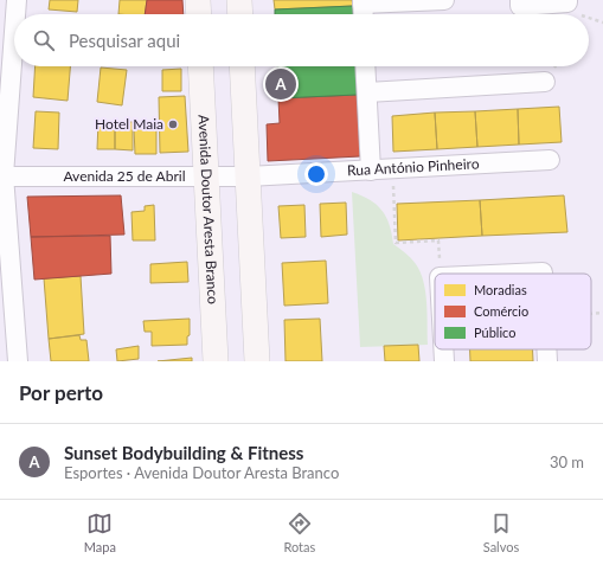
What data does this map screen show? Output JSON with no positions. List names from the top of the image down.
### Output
{
  "streets": {
    "main road": ["Avenida Doutor Aresta Branco"],
    "street": ["Rua António Pinheiro", "Avenida 25 de Abril"]
  },
  "crossings": [
    ["Rua António Pinheiro", "Avenida 25 de Abril"],
    ["Avenida 25 de Abril", "Avenida Doutor Aresta Branco"]
  ],
  "places": ["Hotel Maia"],
  "legend": ["Moradias", "Comércio", "Público"],
  "page": {
    "search": "Pesquisar aqui",
    "pins": "A",
    "heading": "Por perto",
    "list": [
      {
        "mark": "A",
        "name": "Sunset Bodybuilding & Fitness",
        "note": "Esportes · Avenida Doutor Aresta Branco",
        "value": "30 m"
      }
    ],
    "nav": ["Mapa", "Rotas", "Salvos"]
  }
}
